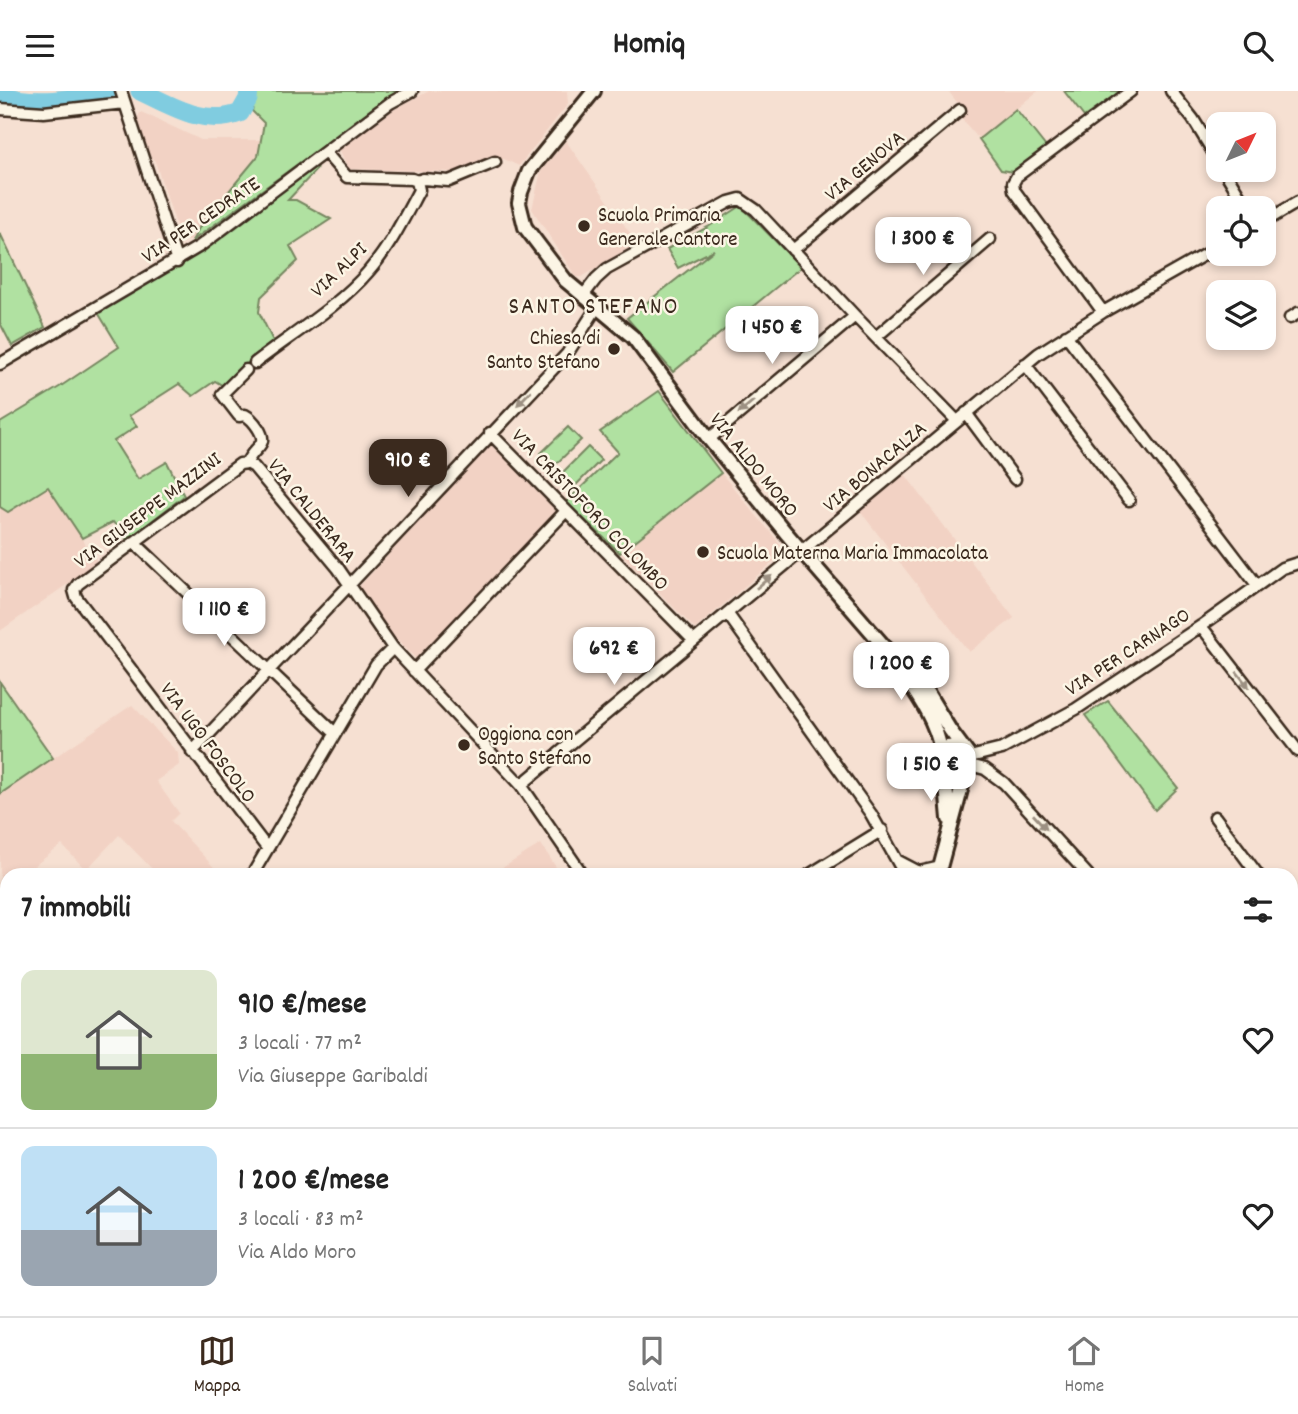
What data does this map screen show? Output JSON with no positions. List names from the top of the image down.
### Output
{
  "streets": {
    "street": [
      "VIA GENOVA",
      "VIA PER CEDRATE",
      "VIA ALPI",
      "VIA ALDO MORO",
      "VIA BONACALZA",
      "VIA GIUSEPPE MAZZINI",
      "VIA CRISTOFORO COLOMBO",
      "VIA CALDERARA",
      "VIA PER CARNAGO",
      "VIA UGO FOSCOLO"
    ]
  },
  "crossings": [
    ["VIA ALDO MORO", "VIA BONACALZA"],
    ["VIA ALDO MORO", "VIA PER CARNAGO"],
    ["VIA BONACALZA", "VIA CRISTOFORO COLOMBO"],
    ["VIA BONACALZA", "VIA CALDERARA"],
    ["VIA GIUSEPPE MAZZINI", "VIA CALDERARA"],
    ["VIA GIUSEPPE MAZZINI", "VIA UGO FOSCOLO"]
  ],
  "districts": ["SANTO STEFANO"],
  "places": [
    "Scuola Primaria Generale Cantore",
    "Chiesa di Santo Stefano",
    "Scuola Materna Maria Immacolata",
    "Oggiona con Santo Stefano"
  ],
  "north": "top right",
  "page": {
    "header": "Homiq",
    "price": [
      "1 300 €",
      "1 450 €",
      "910 €",
      "1 110 €",
      "692 €",
      "1 200 €",
      "1 510 €"
    ],
    "heading": "7 immobili",
    "list": [
      {
        "name": "910 €/mese",
        "note": "3 locali · 77 m² · Via Giuseppe Garibaldi"
      },
      {
        "name": "1 200 €/mese",
        "note": "3 locali · 83 m² · Via Aldo Moro"
      }
    ],
    "tabs": ["Mappa", "Salvati", "Home"]
  }
}
